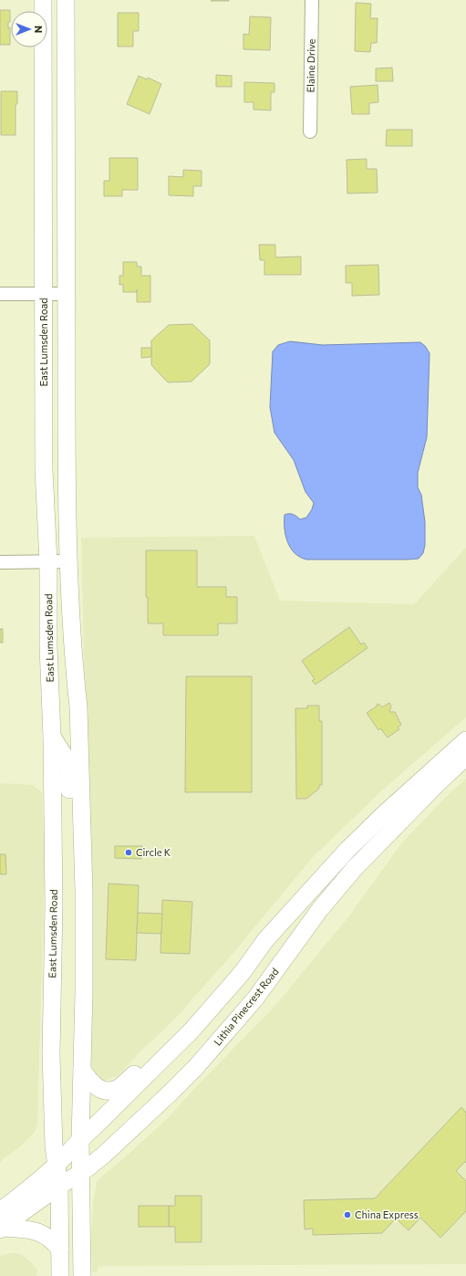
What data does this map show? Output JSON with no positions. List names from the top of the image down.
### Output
{
  "streets": {
    "main road": ["East Lumsden Road", "Lithia Pinecrest Road"],
    "street": ["Elaine Drive"]
  },
  "crossings": [
    ["East Lumsden Road", "Lithia Pinecrest Road"]
  ],
  "places": ["Circle K", "China Express"],
  "north": "right"
}
